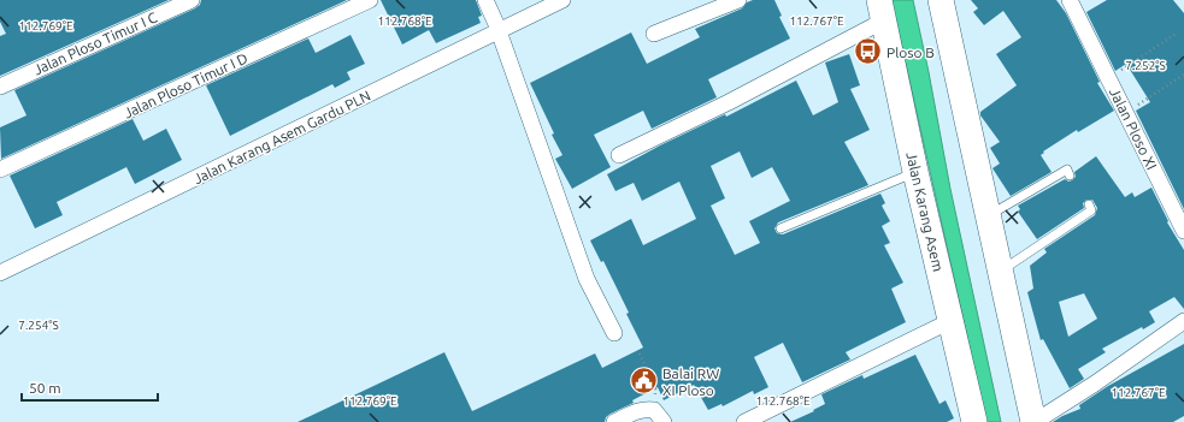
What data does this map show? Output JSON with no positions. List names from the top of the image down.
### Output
{
  "streets": {
    "main road": ["Jalan Karang Asem"],
    "street": [
      "Jalan Ploso Timur I C",
      "Jalan Ploso Timur I D",
      "Jalan Ploso XI",
      "Jalan Karang Asem Gardu PLN"
    ]
  },
  "places": {
    "bus stop": ["Ploso B"],
    "public building": ["Balai RW XI Ploso"]
  },
  "scale_bar": "50 m",
  "coordinates": [
    "112.768°E",
    "112.767°E",
    "112.769°E",
    "7.252°S",
    "7.254°S"
  ]
}
